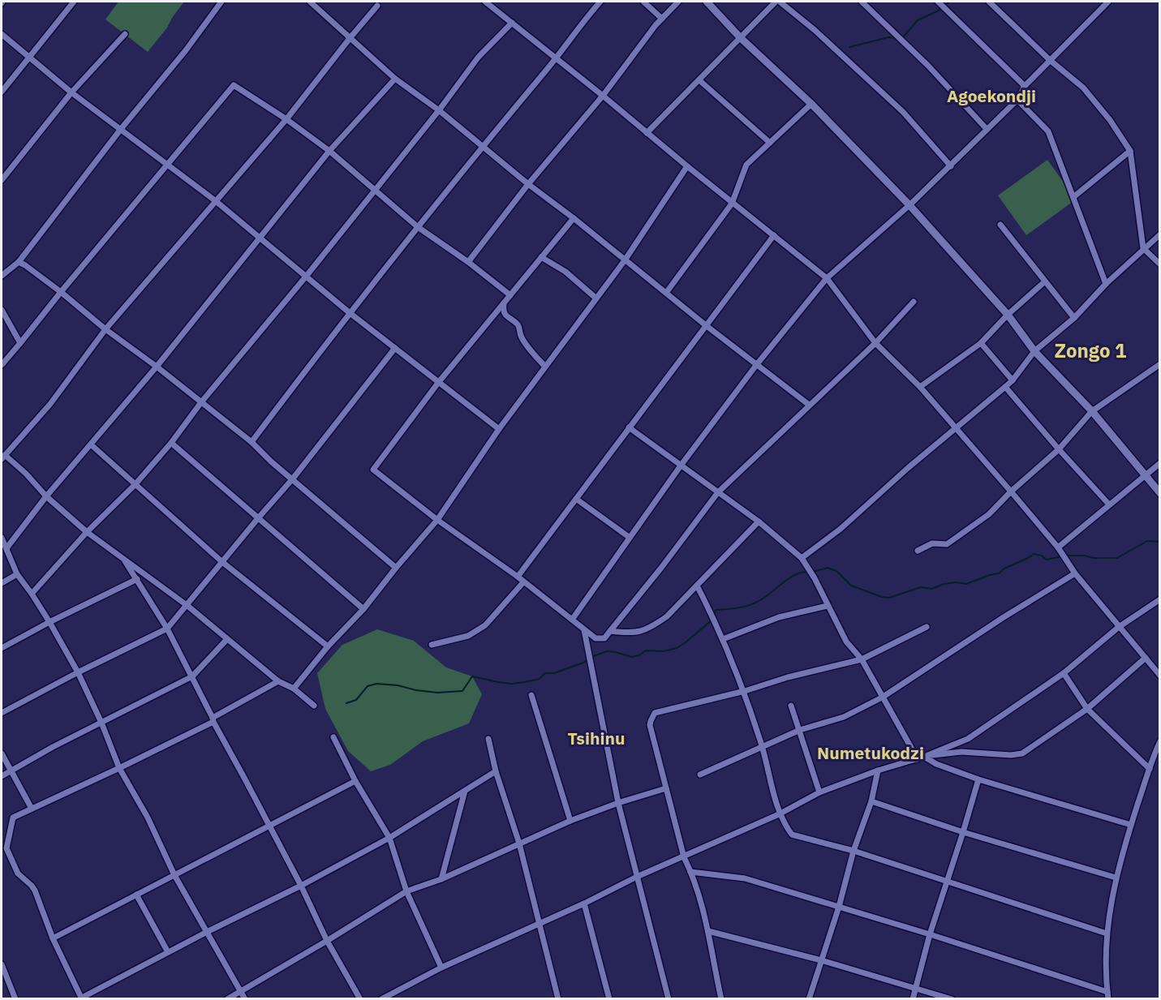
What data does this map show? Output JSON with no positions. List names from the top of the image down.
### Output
{
  "districts": [
    "Agoekondji",
    "Zongo 1",
    "Tsihinu",
    "Numetukodzi"
  ]
}
